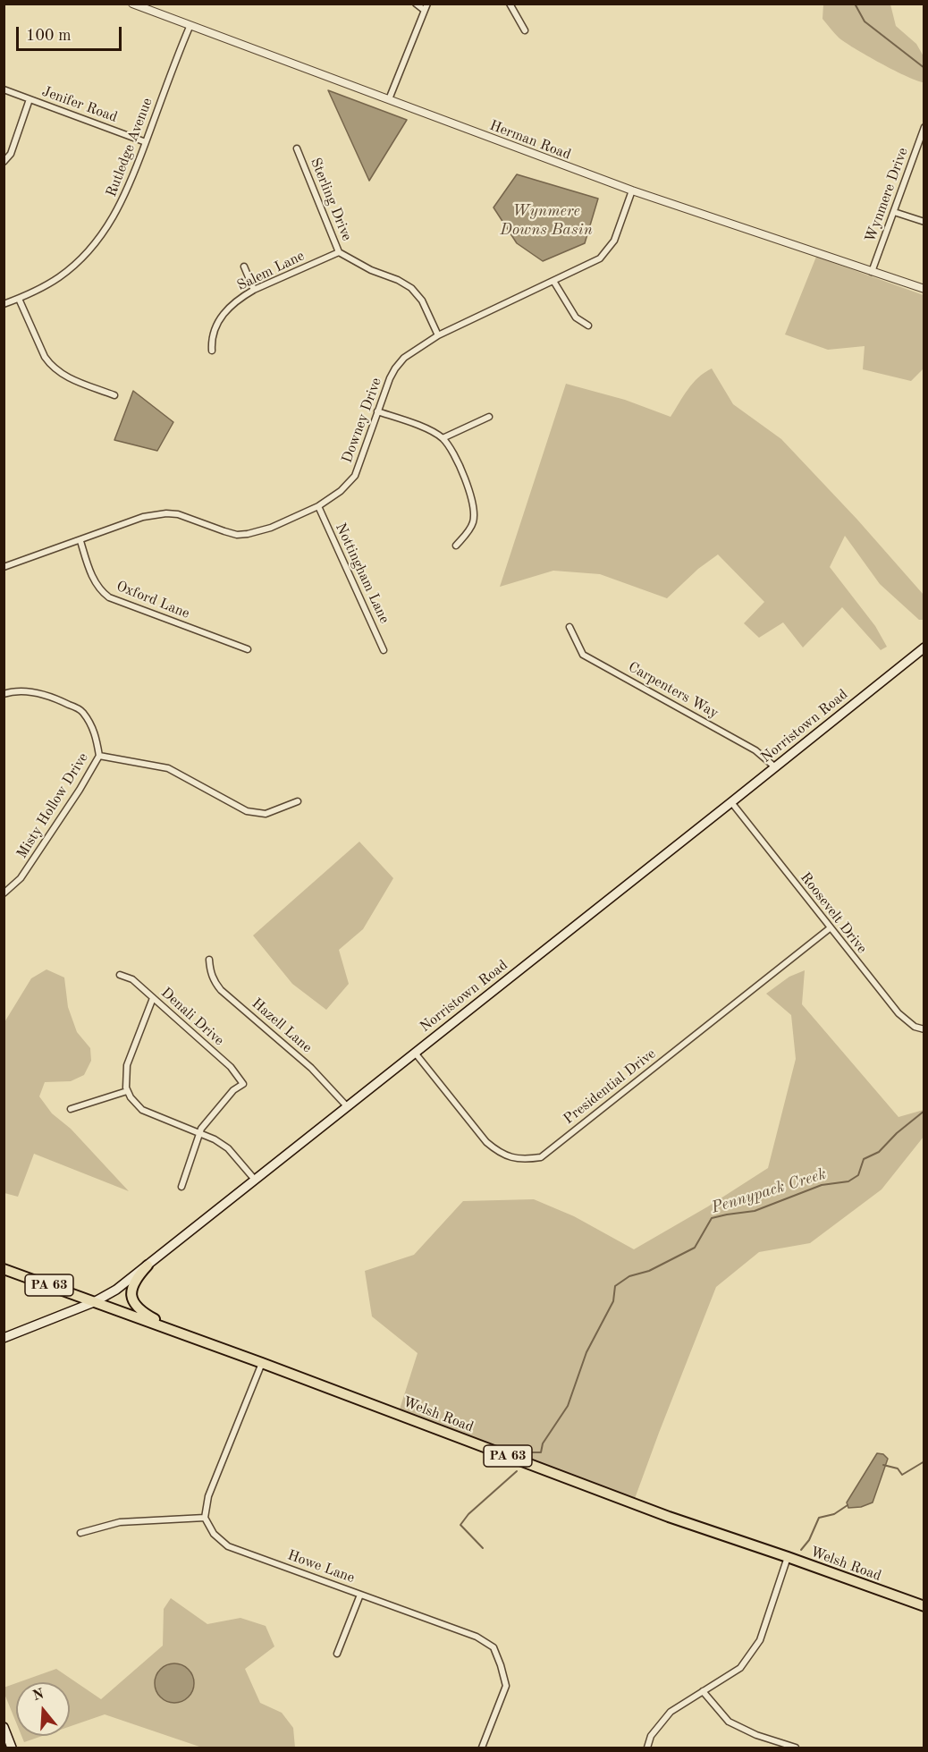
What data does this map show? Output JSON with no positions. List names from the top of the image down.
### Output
{
  "streets": {
    "main road": ["Norristown Road", "PA 63", "Welsh Road"],
    "street": [
      "Jenifer Road",
      "Herman Road",
      "Rutledge Avenue",
      "Wynmere Drive",
      "Sterling Drive",
      "Salem Lane",
      "Downey Drive",
      "Nottingham Lane",
      "Oxford Lane",
      "Carpenters Way",
      "Misty Hollow Drive",
      "Roosevelt Drive",
      "Denali Drive",
      "Hazell Lane",
      "Presidential Drive",
      "Howe Lane"
    ]
  },
  "crossings": [
    ["Jenifer Road", "Rutledge Avenue"],
    ["Herman Road", "Rutledge Avenue"],
    ["Herman Road", "Wynmere Drive"],
    ["Herman Road", "Downey Drive"],
    ["Sterling Drive", "Salem Lane"],
    ["Sterling Drive", "Downey Drive"],
    ["Downey Drive", "Nottingham Lane"],
    ["Downey Drive", "Oxford Lane"],
    ["Carpenters Way", "Norristown Road"],
    ["Norristown Road", "Roosevelt Drive"],
    ["Norristown Road", "Hazell Lane"],
    ["Norristown Road", "Presidential Drive"],
    ["Norristown Road", "Welsh Road"],
    ["Roosevelt Drive", "Presidential Drive"]
  ],
  "water": ["Wynmere Downs Basin", "Pennypack Creek"],
  "scale_bar": "100 m",
  "north": "top"
}
